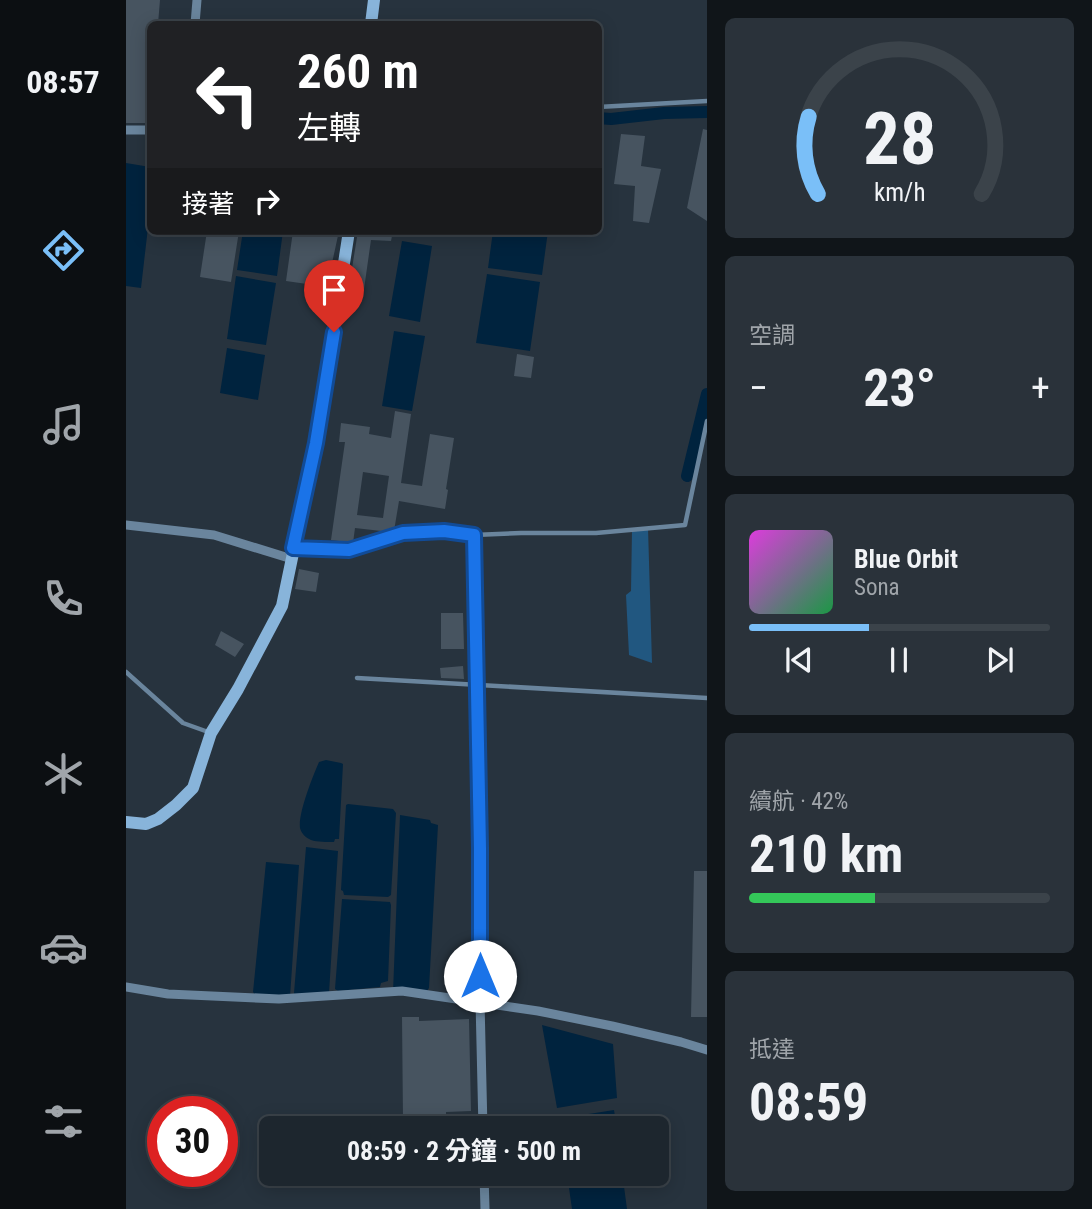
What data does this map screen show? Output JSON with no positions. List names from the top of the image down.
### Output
{
  "page": {
    "tabs": "08:57",
    "turn": ["260 m", "左轉"],
    "then": "接著",
    "tile": [
      "空調",
      ["續航 · 42%", "210 km"],
      ["抵達", "08:59"]
    ],
    "heat": ["−", "23°", "+"],
    "song": ["Blue Orbit", "Sona"],
    "limit": "30",
    "trip": "08:59 · 2 分鐘 · 500 m",
    "gauge": ["28", "km/h"]
  }
}
